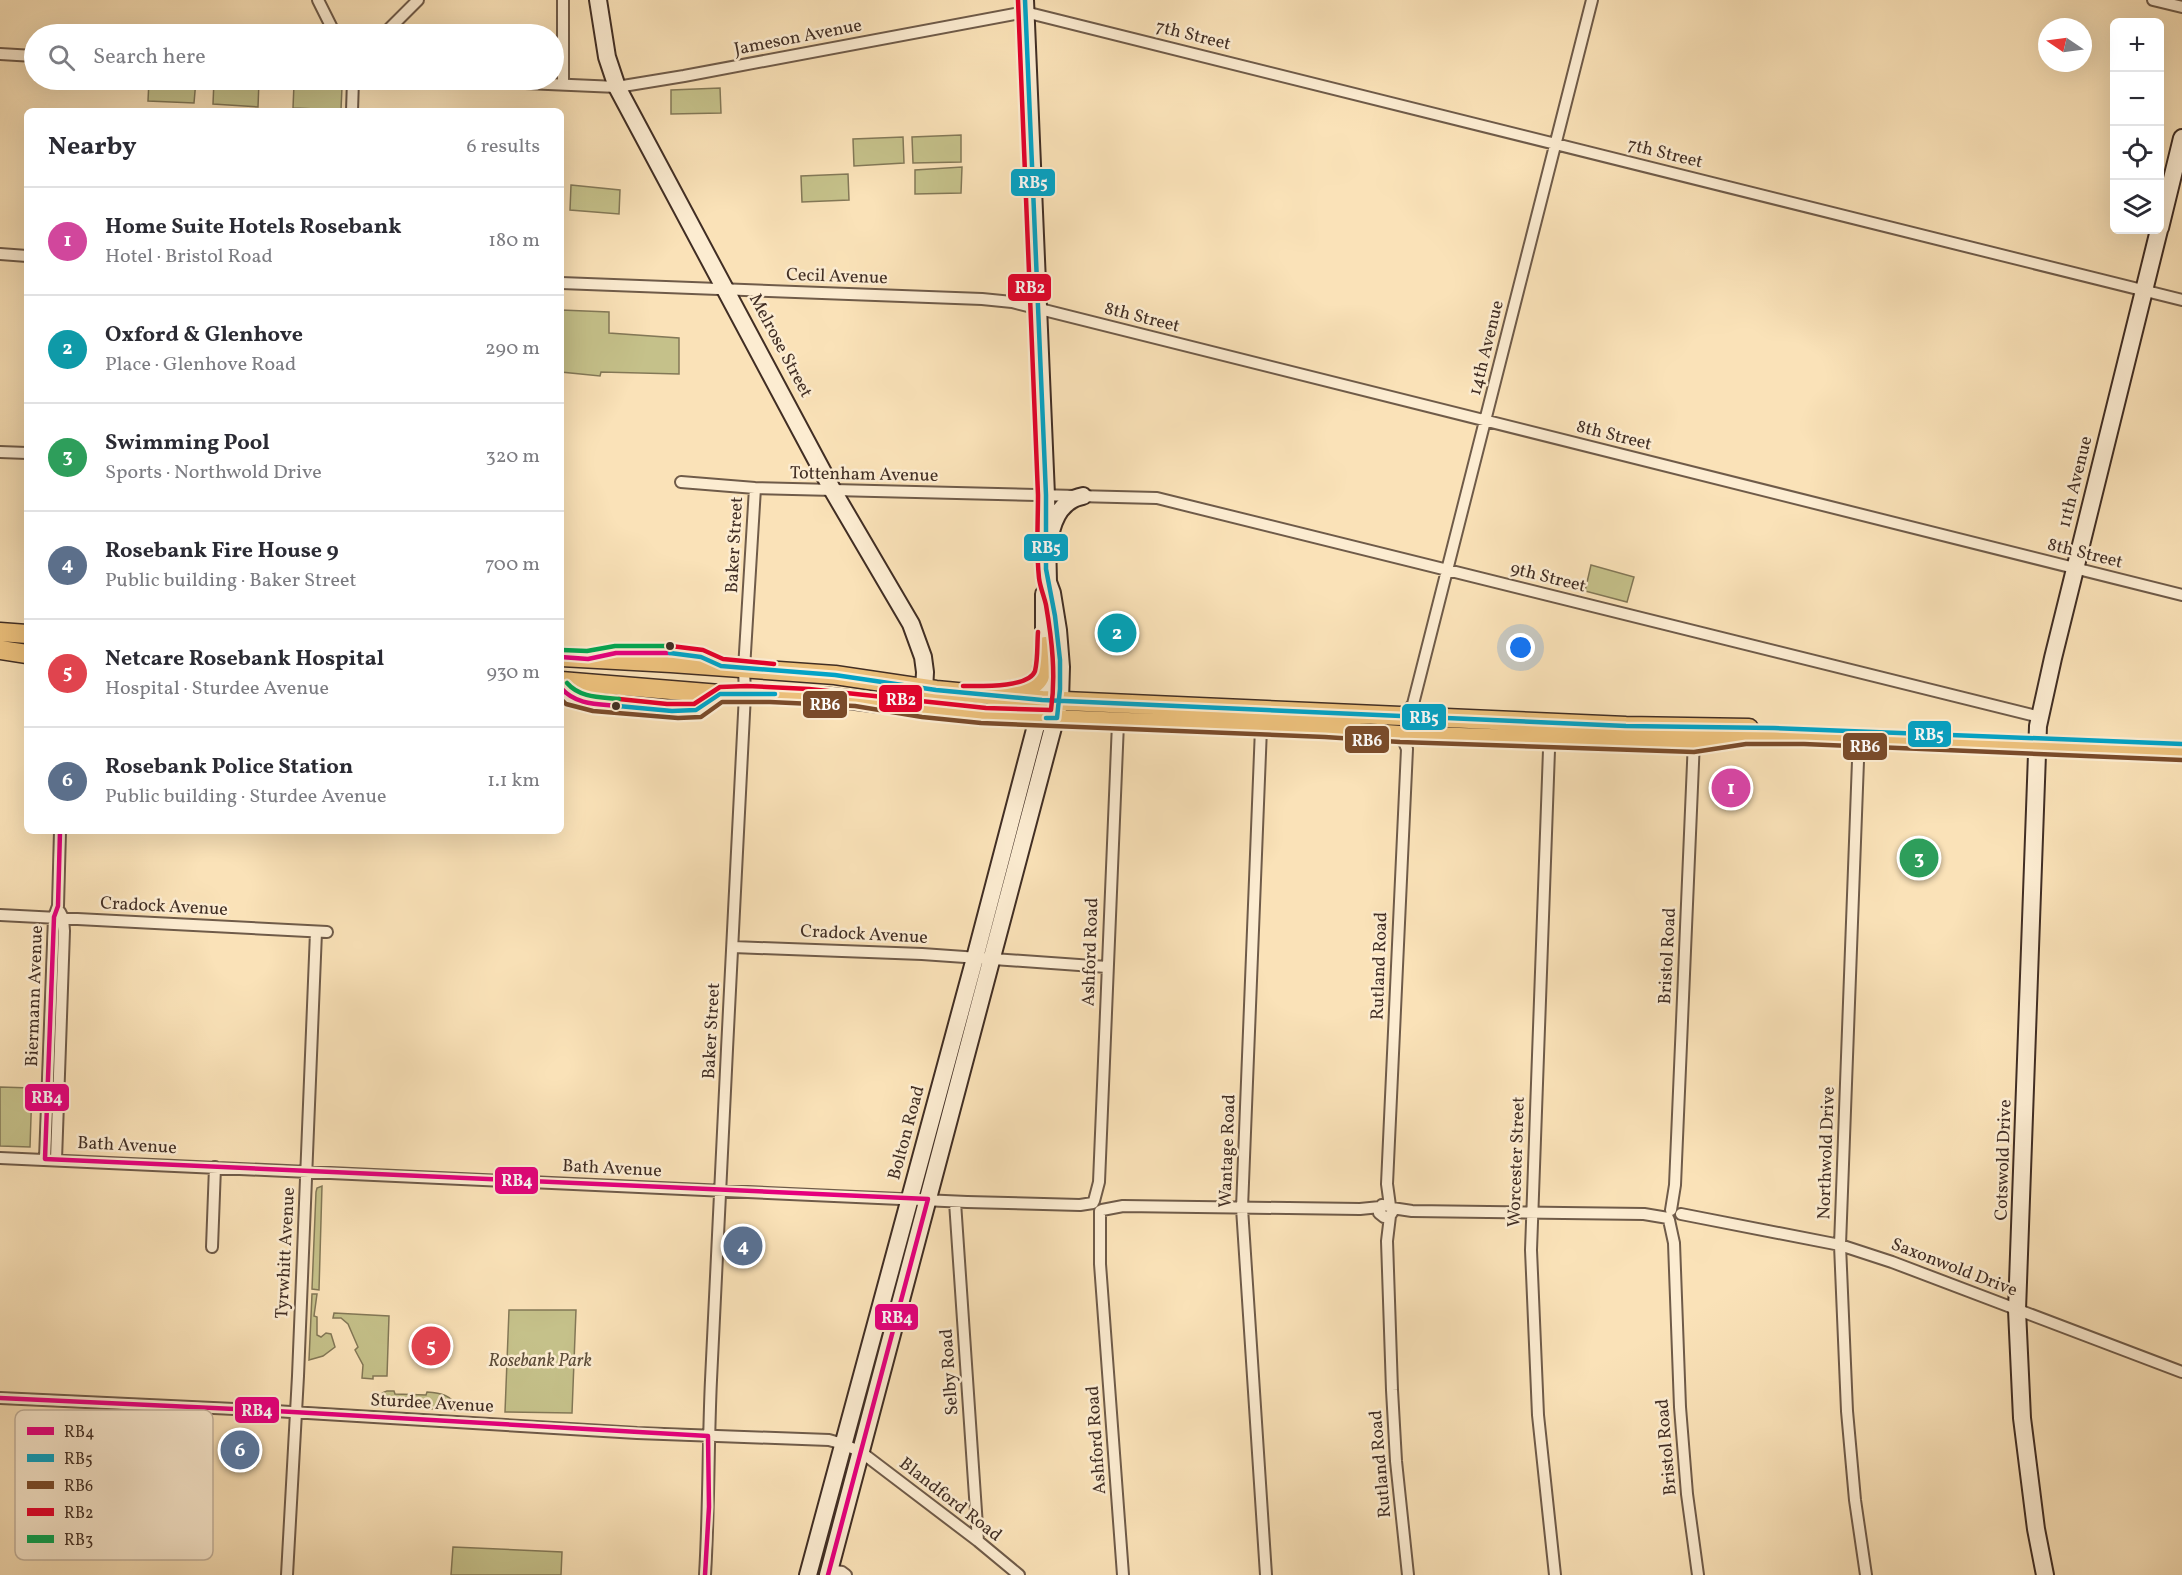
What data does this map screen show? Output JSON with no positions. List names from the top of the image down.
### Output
{
  "streets": {
    "main road": [
      "Melrose Street",
      "11th Avenue",
      "Bolton Road",
      "Cotswold Drive"
    ],
    "street": [
      "7th Street",
      "Jameson Avenue",
      "Cecil Avenue",
      "8th Street",
      "14th Avenue",
      "Tottenham Avenue",
      "Baker Street",
      "9th Street",
      "Cradock Avenue",
      "Ashford Road",
      "Bristol Road",
      "Rutland Road",
      "Biermann Avenue",
      "Bath Avenue",
      "Wantage Road",
      "Northwold Drive",
      "Worcester Street",
      "Tyrwhitt Avenue",
      "Saxonwold Drive",
      "Selby Road",
      "Sturdee Avenue",
      "Blandford Road"
    ]
  },
  "crossings": [
    ["7th Street", "Jameson Avenue"],
    ["7th Street", "14th Avenue"],
    ["7th Street", "11th Avenue"],
    ["Jameson Avenue", "Melrose Street"],
    ["Cecil Avenue", "8th Street"],
    ["Cecil Avenue", "Melrose Street"],
    ["8th Street", "14th Avenue"],
    ["8th Street", "11th Avenue"],
    ["Melrose Street", "Tottenham Avenue"],
    ["14th Avenue", "9th Street"],
    ["Tottenham Avenue", "Baker Street"],
    ["Tottenham Avenue", "9th Street"],
    ["11th Avenue", "9th Street"],
    ["11th Avenue", "Cotswold Drive"],
    ["Baker Street", "Cradock Avenue"],
    ["Baker Street", "Bath Avenue"],
    ["Baker Street", "Sturdee Avenue"],
    ["Cradock Avenue", "Ashford Road"],
    ["Cradock Avenue", "Biermann Avenue"],
    ["Cradock Avenue", "Bolton Road"],
    ["Cradock Avenue", "Tyrwhitt Avenue"],
    ["Ashford Road", "Bath Avenue"],
    ["Ashford Road", "Saxonwold Drive"],
    ["Bristol Road", "Saxonwold Drive"],
    ["Rutland Road", "Saxonwold Drive"],
    ["Biermann Avenue", "Bath Avenue"],
    ["Bolton Road", "Bath Avenue"],
    ["Bolton Road", "Sturdee Avenue"],
    ["Bolton Road", "Blandford Road"],
    ["Bath Avenue", "Tyrwhitt Avenue"],
    ["Bath Avenue", "Saxonwold Drive"],
    ["Bath Avenue", "Selby Road"],
    ["Wantage Road", "Saxonwold Drive"],
    ["Northwold Drive", "Saxonwold Drive"],
    ["Cotswold Drive", "Saxonwold Drive"],
    ["Worcester Street", "Saxonwold Drive"],
    ["Tyrwhitt Avenue", "Sturdee Avenue"],
    ["Selby Road", "Blandford Road"],
    ["Sturdee Avenue", "Blandford Road"]
  ],
  "parks": ["Rosebank Park"],
  "lines": [
    "transit line RB5",
    "transit line RB2",
    "transit line RB3",
    "transit line RB4",
    "transit line RB6"
  ],
  "legend": [
    "RB4",
    "RB5",
    "RB6",
    "RB2",
    "RB3"
  ],
  "north": "left",
  "page": {
    "map_buttons": ["+", "−"],
    "search": "Search here",
    "heading": ["Nearby", "6 results"],
    "list": [
      {
        "mark": "1",
        "name": "Home Suite Hotels Rosebank",
        "note": "Hotel · Bristol Road",
        "value": "180 m"
      },
      {
        "mark": "2",
        "name": "Oxford & Glenhove",
        "note": "Place · Glenhove Road",
        "value": "290 m"
      },
      {
        "mark": "3",
        "name": "Swimming Pool",
        "note": "Sports · Northwold Drive",
        "value": "320 m"
      },
      {
        "mark": "4",
        "name": "Rosebank Fire House 9",
        "note": "Public building · Baker Street",
        "value": "700 m"
      },
      {
        "mark": "5",
        "name": "Netcare Rosebank Hospital",
        "note": "Hospital · Sturdee Avenue",
        "value": "930 m"
      },
      {
        "mark": "6",
        "name": "Rosebank Police Station",
        "note": "Public building · Sturdee Avenue",
        "value": "1.1 km"
      }
    ],
    "pins": [
      "2",
      "1",
      "3",
      "4",
      "5",
      "6"
    ]
  }
}
